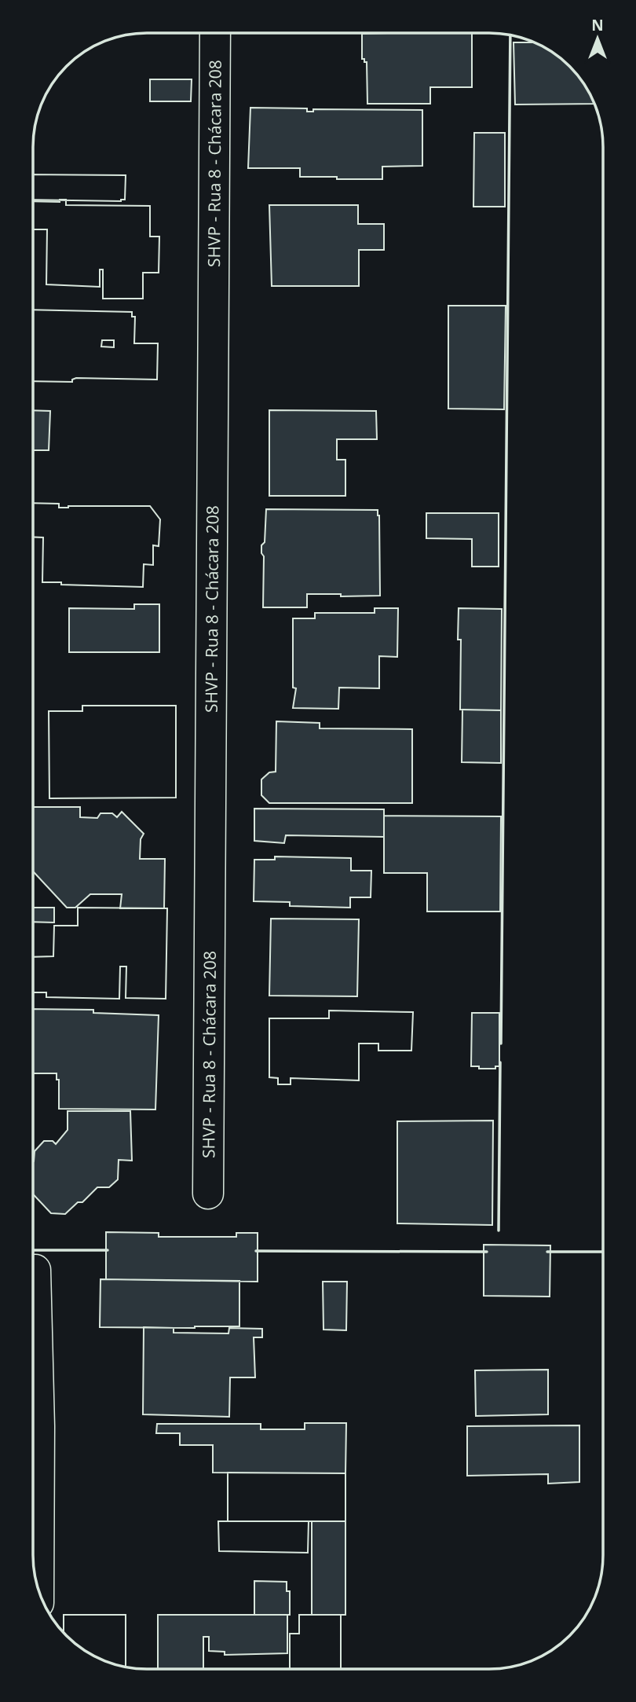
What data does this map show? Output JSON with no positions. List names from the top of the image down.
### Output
{
  "streets": {
    "street": ["SHVP - Rua 8 - Chácara 208"]
  },
  "north": "top"
}
